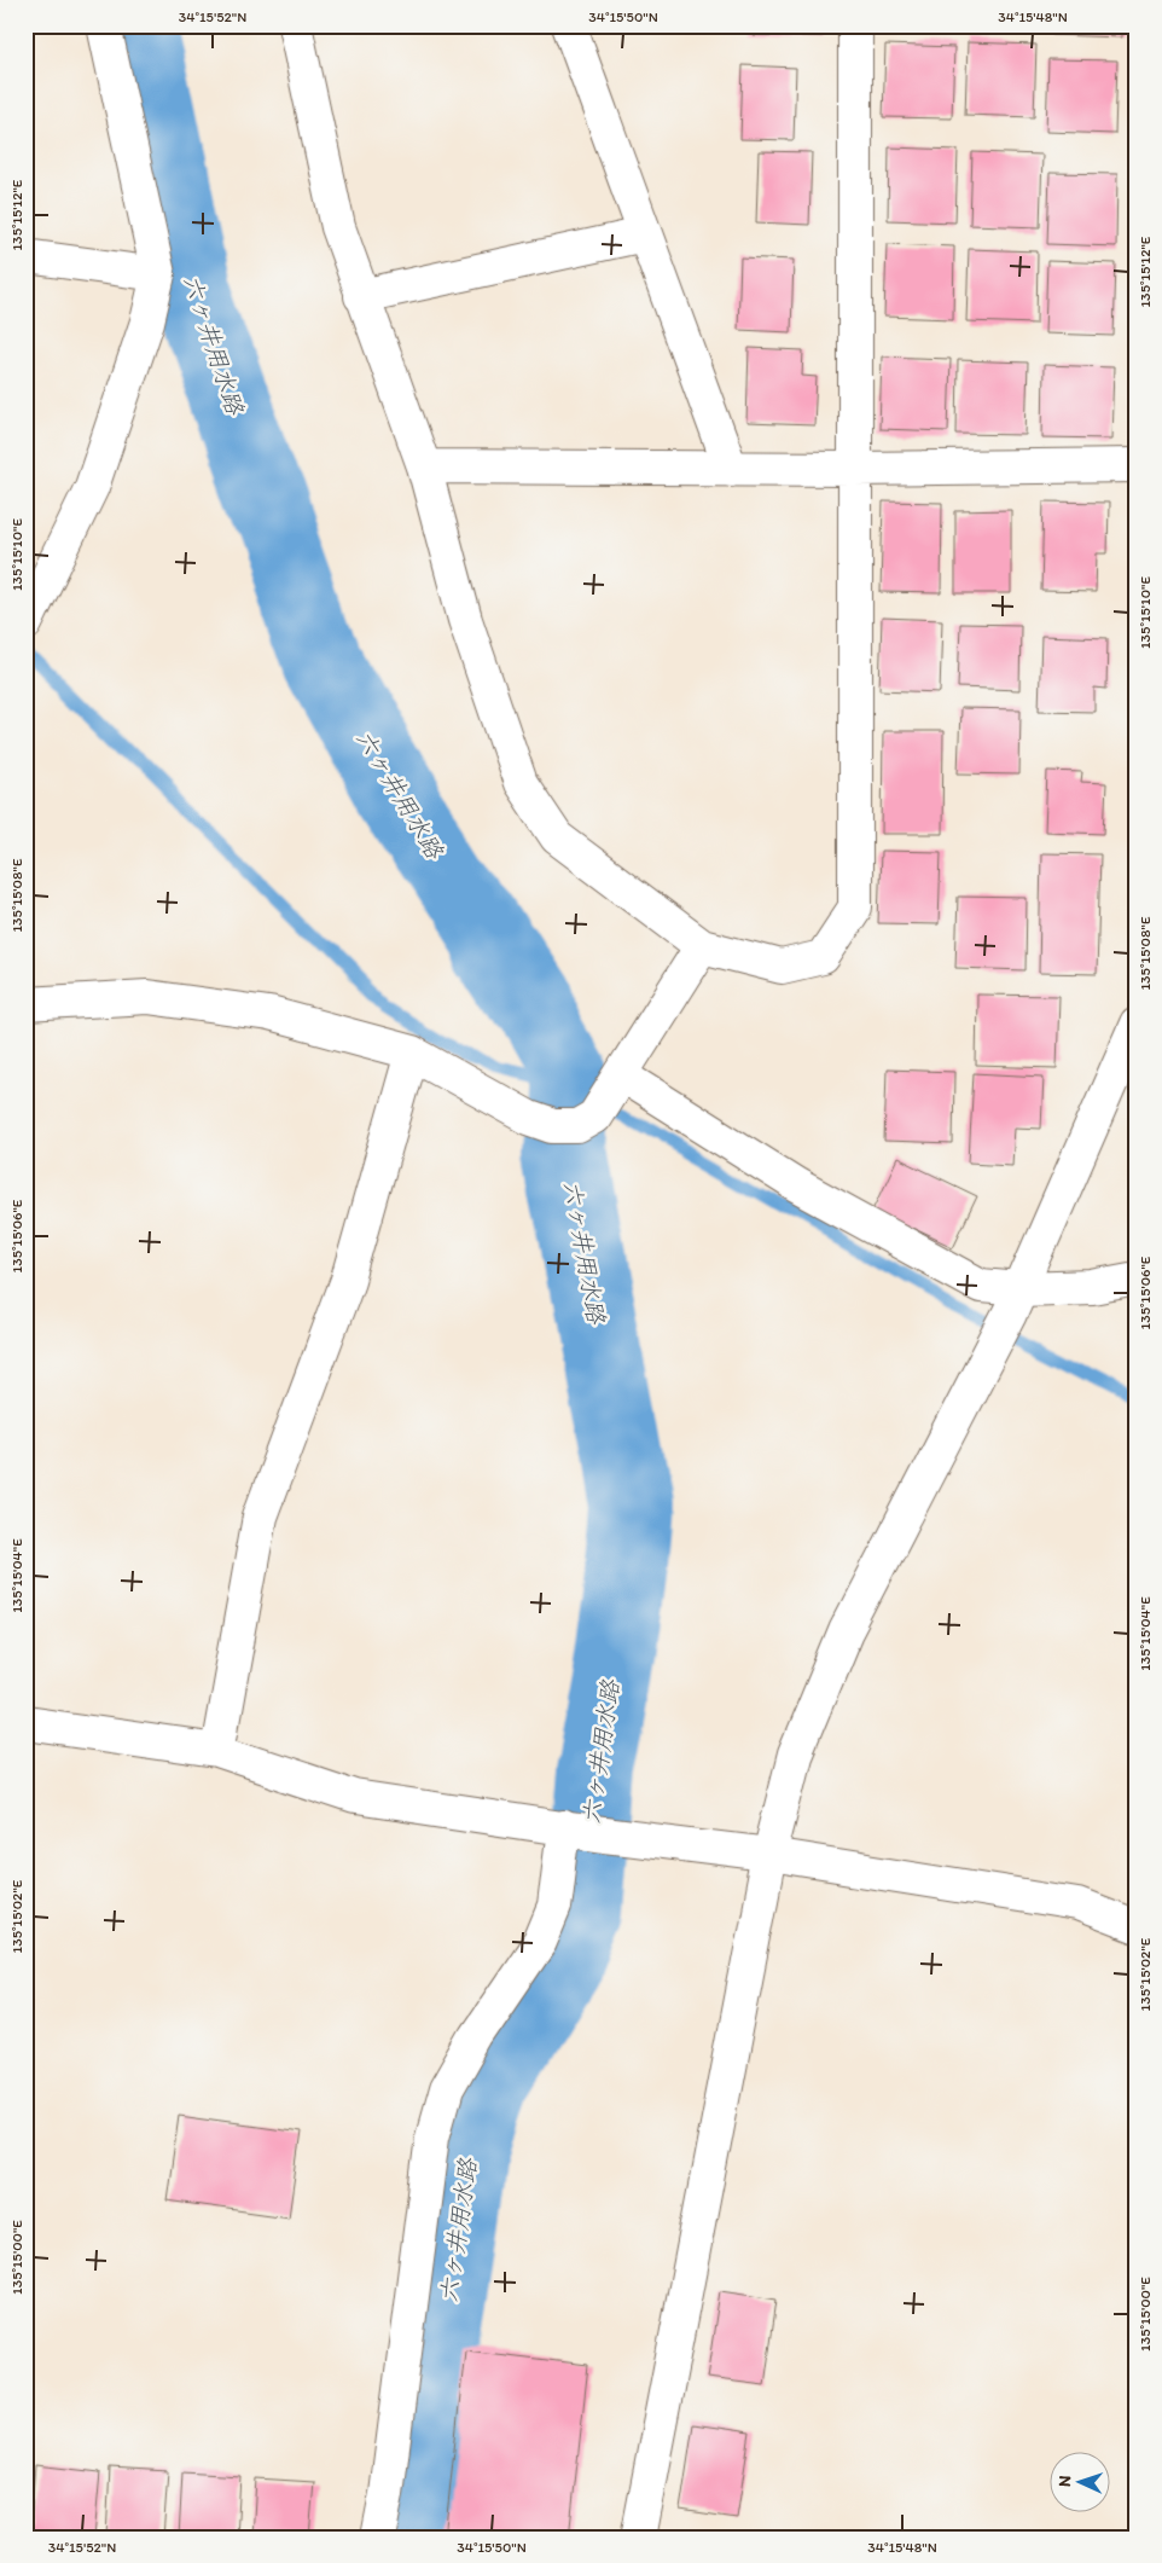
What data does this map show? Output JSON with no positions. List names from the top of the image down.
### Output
{
  "water": ["六ヶ井用水路"],
  "north": "left",
  "coordinates": [
    "34°15'52\"N",
    "34°15'50\"N",
    "34°15'48\"N",
    "135°15'12\"E",
    "135°15'10\"E",
    "135°15'08\"E",
    "135°15'06\"E",
    "135°15'04\"E",
    "135°15'02\"E",
    "135°15'00\"E"
  ]
}
